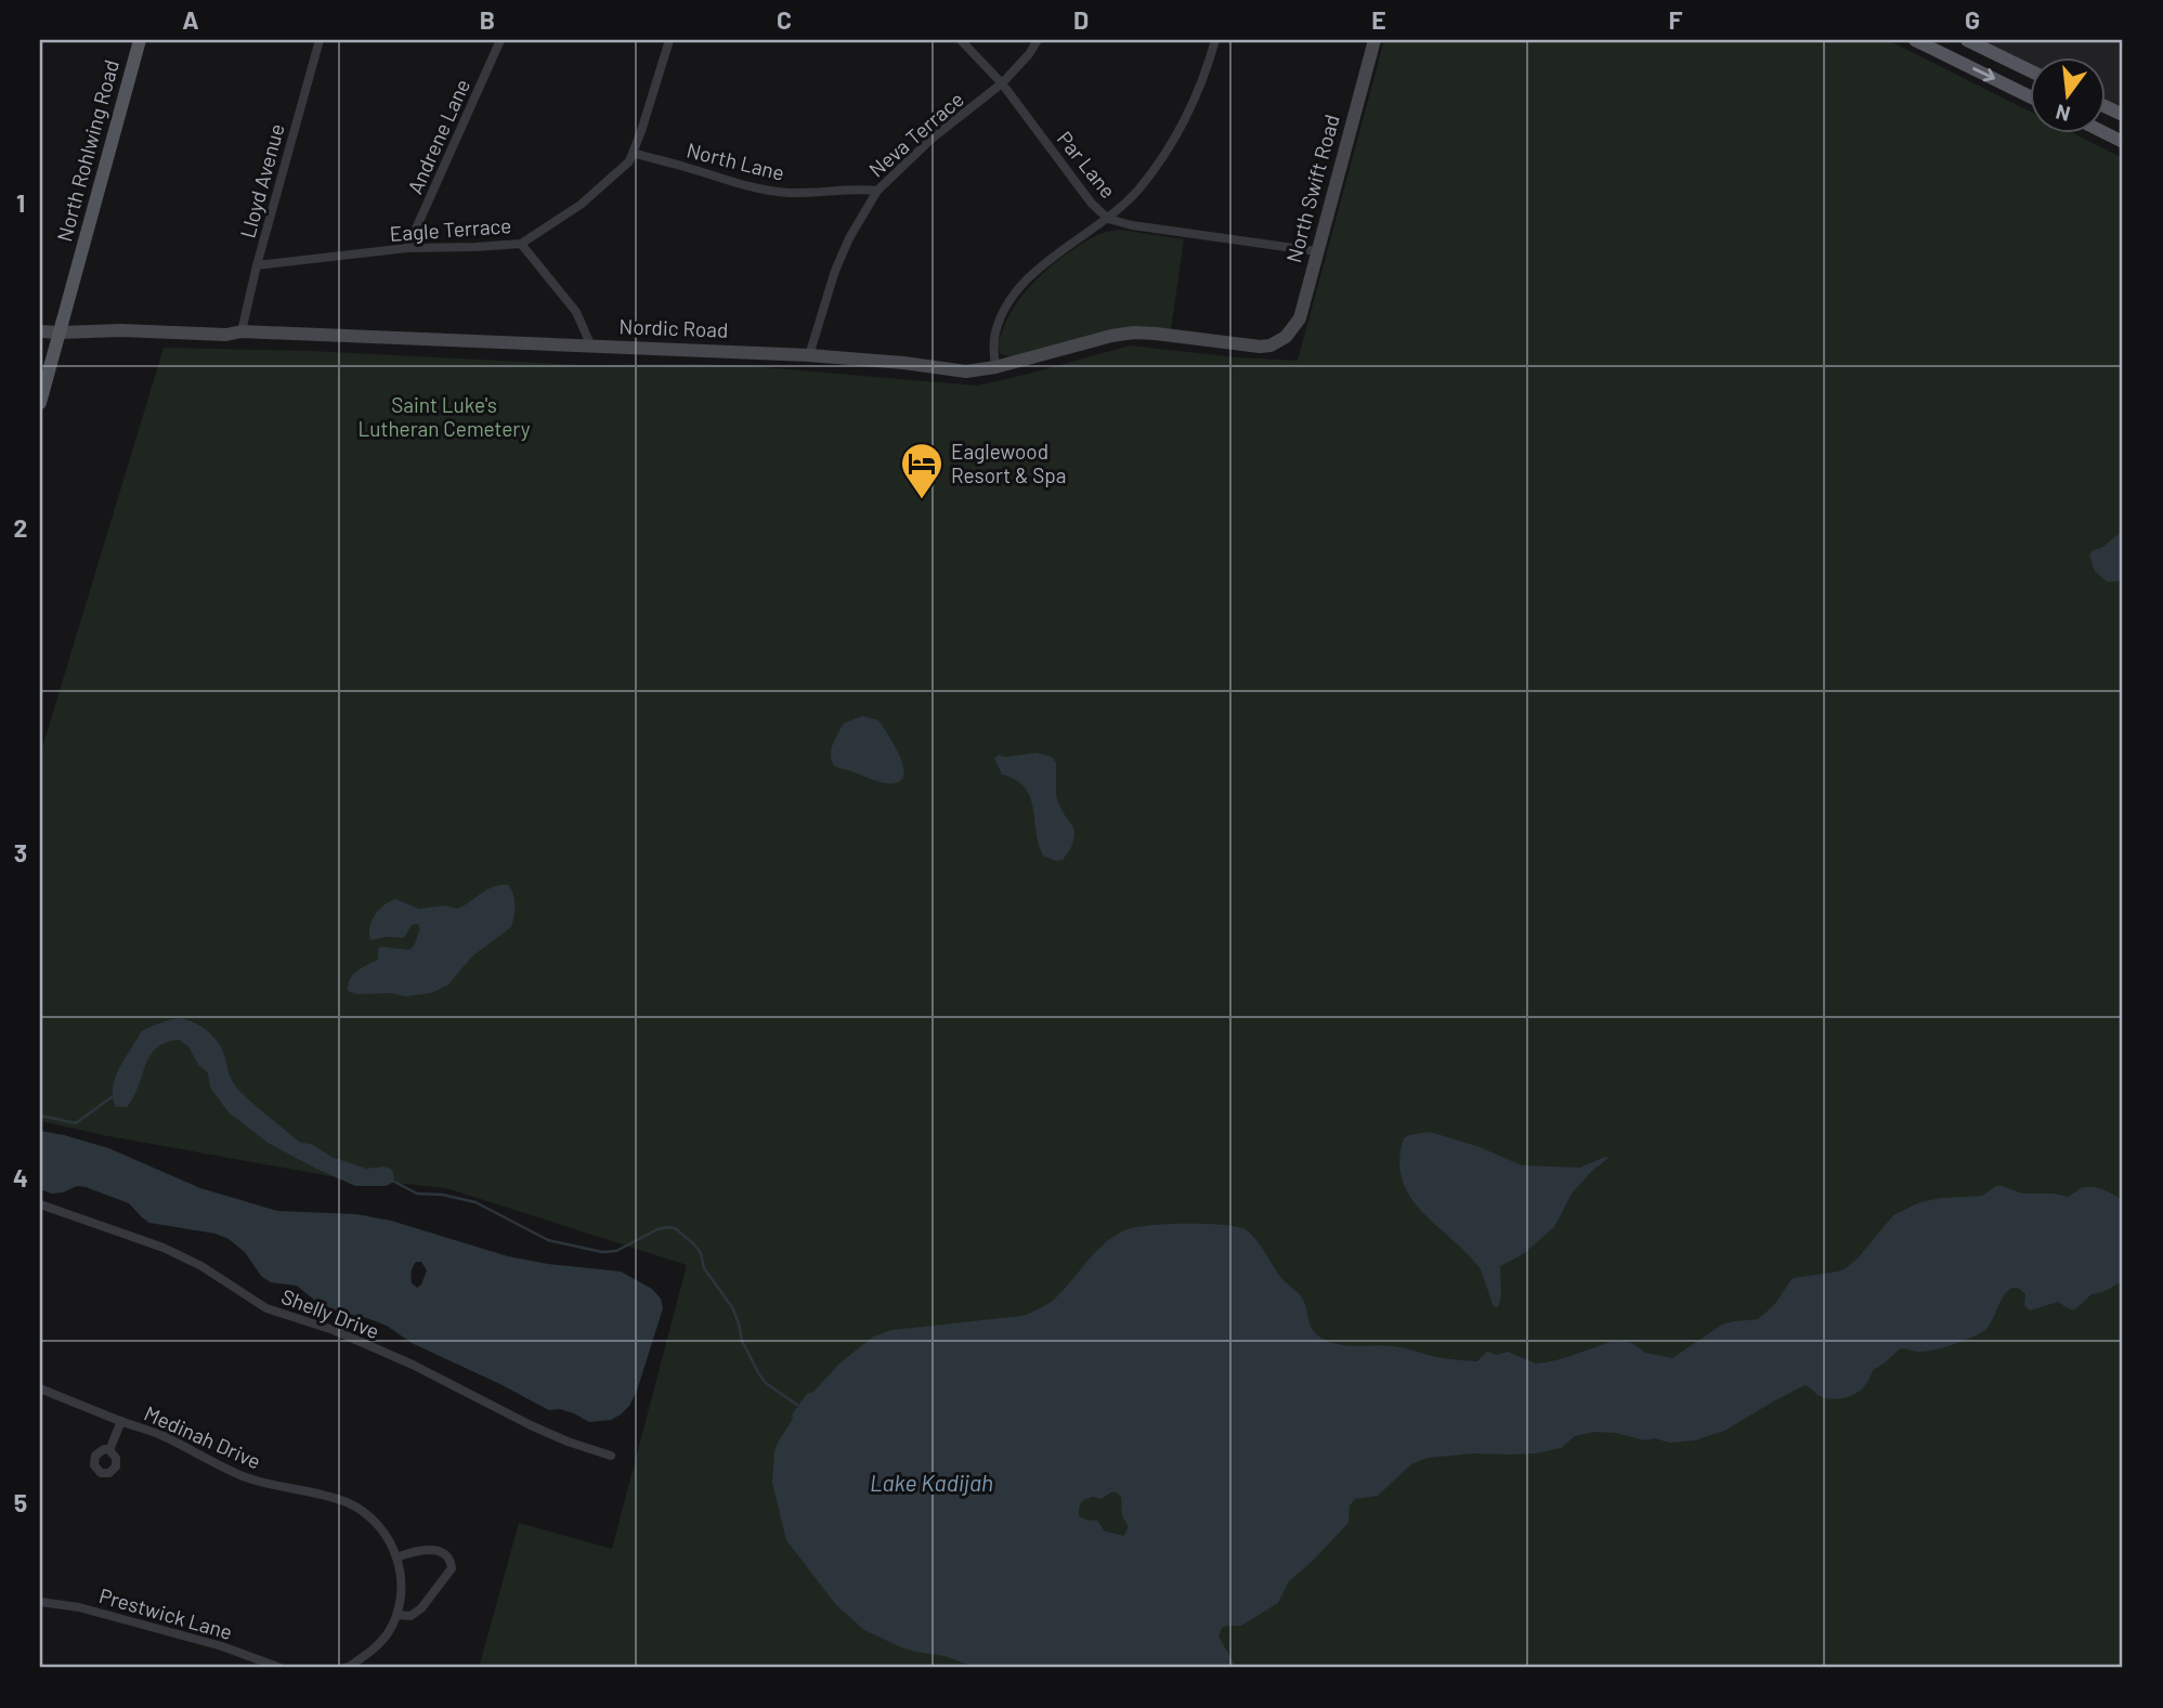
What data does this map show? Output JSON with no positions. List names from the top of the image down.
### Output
{
  "streets": {
    "main road": ["North Rohlwing Road"],
    "street": [
      "Neva Terrace",
      "Andrene Lane",
      "North Lane",
      "Par Lane",
      "Lloyd Avenue",
      "North Swift Road",
      "Eagle Terrace",
      "Nordic Road",
      "Shelly Drive",
      "Medinah Drive",
      "Prestwick Lane"
    ]
  },
  "crossings": [
    ["Neva Terrace", "North Lane"],
    ["Neva Terrace", "Par Lane"],
    ["Neva Terrace", "Nordic Road"],
    ["Andrene Lane", "Eagle Terrace"],
    ["North Rohlwing Road", "Nordic Road"],
    ["North Lane", "Eagle Terrace"],
    ["Par Lane", "North Swift Road"],
    ["Lloyd Avenue", "Eagle Terrace"],
    ["Lloyd Avenue", "Nordic Road"],
    ["North Swift Road", "Nordic Road"]
  ],
  "water": ["Lake Kadijah"],
  "parks": ["Saint Luke's Lutheran Cemetery"],
  "places": {
    "hotel": ["Eaglewood Resort & Spa"]
  },
  "north": "bottom",
  "grid": {
    "columns": [
      "A",
      "B",
      "C",
      "D",
      "E",
      "F",
      "G"
    ],
    "rows": [
      "1",
      "2",
      "3",
      "4",
      "5"
    ]
  }
}
